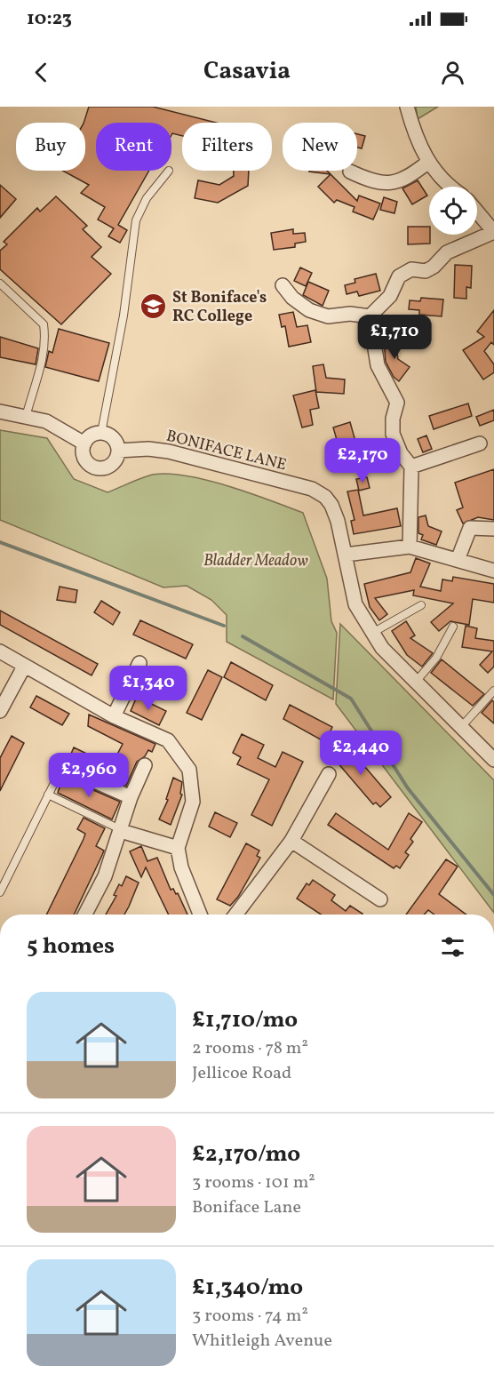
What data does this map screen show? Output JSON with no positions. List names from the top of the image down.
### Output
{
  "streets": {
    "street": ["BONIFACE LANE"]
  },
  "parks": ["Bladder Meadow"],
  "places": {
    "school or university": ["St Boniface's RC College"]
  },
  "page": {
    "status": "10:23",
    "header": "Casavia",
    "chip": [
      "Buy",
      "Rent",
      "Filters",
      "New"
    ],
    "price": [
      "£1,710",
      "£2,170",
      "£1,340",
      "£2,440",
      "£2,960"
    ],
    "heading": "5 homes",
    "list": [
      {
        "name": "£1,710/mo",
        "note": "2 rooms · 78 m² · Jellicoe Road"
      },
      {
        "name": "£2,170/mo",
        "note": "3 rooms · 101 m² · Boniface Lane"
      },
      {
        "name": "£1,340/mo",
        "note": "3 rooms · 74 m² · Whitleigh Avenue"
      }
    ]
  }
}
